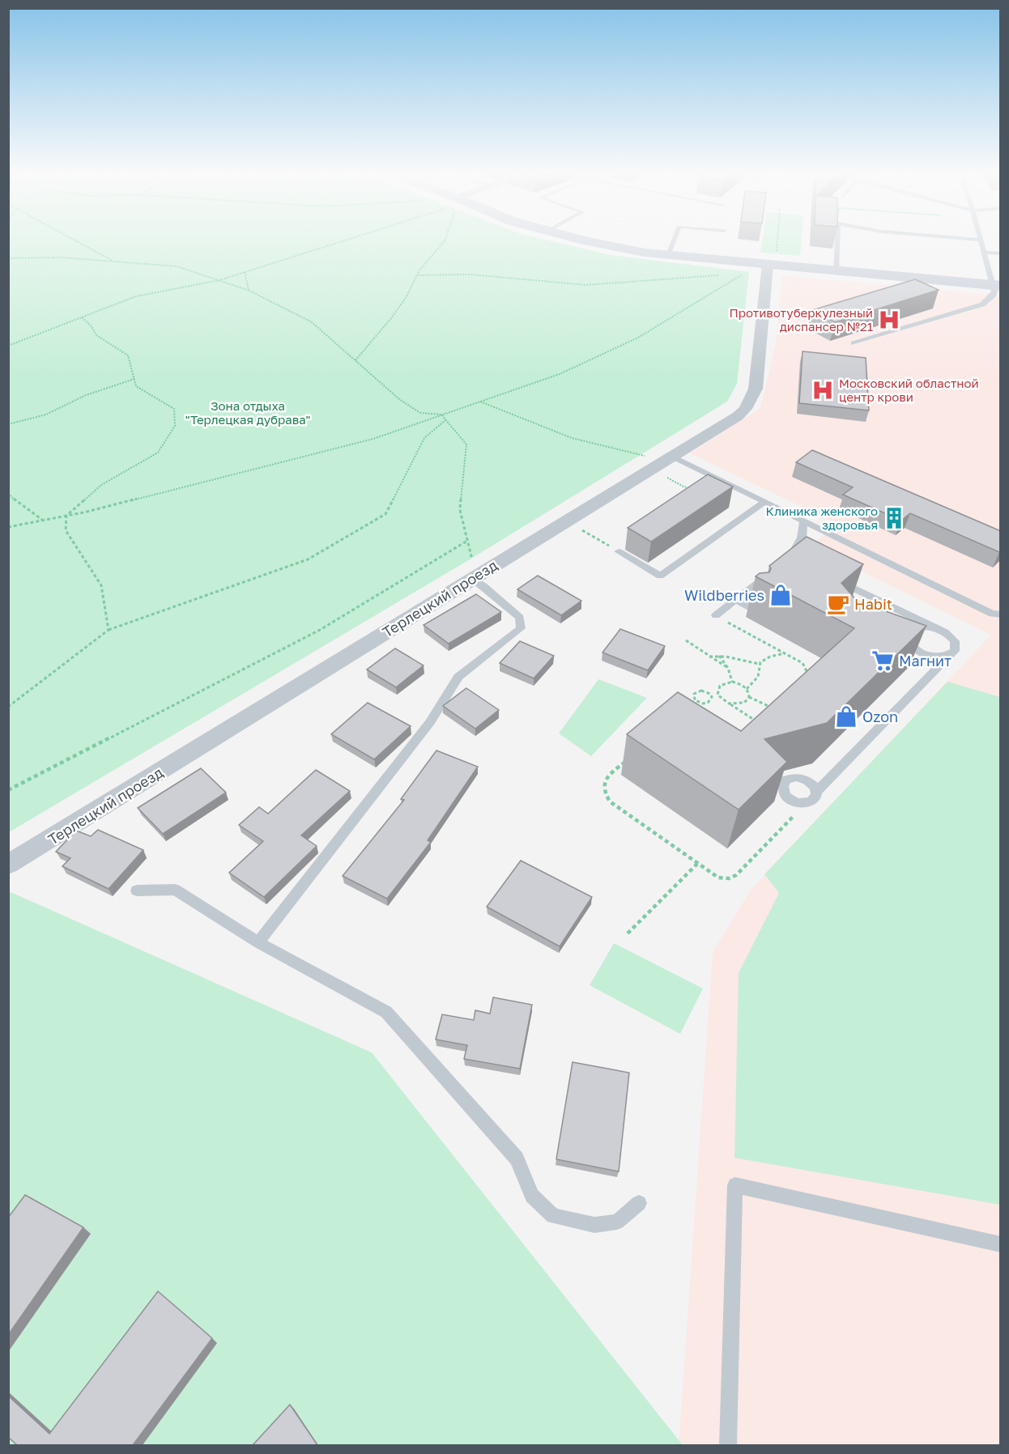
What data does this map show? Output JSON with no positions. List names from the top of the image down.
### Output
{
  "streets": {
    "street": ["Терлецкий проезд"]
  },
  "parks": ["Зона отдыха \"Терлецкая дубрава\""],
  "places": {
    "hospital": ["Противотуберкулезный диспансер №21", "Московский областной центр крови"],
    "building": ["Клиника женского здоровья"],
    "shop": ["Wildberries", "Ozon"],
    "cafe": ["Habit"],
    "supermarket": ["Магнит"]
  }
}
